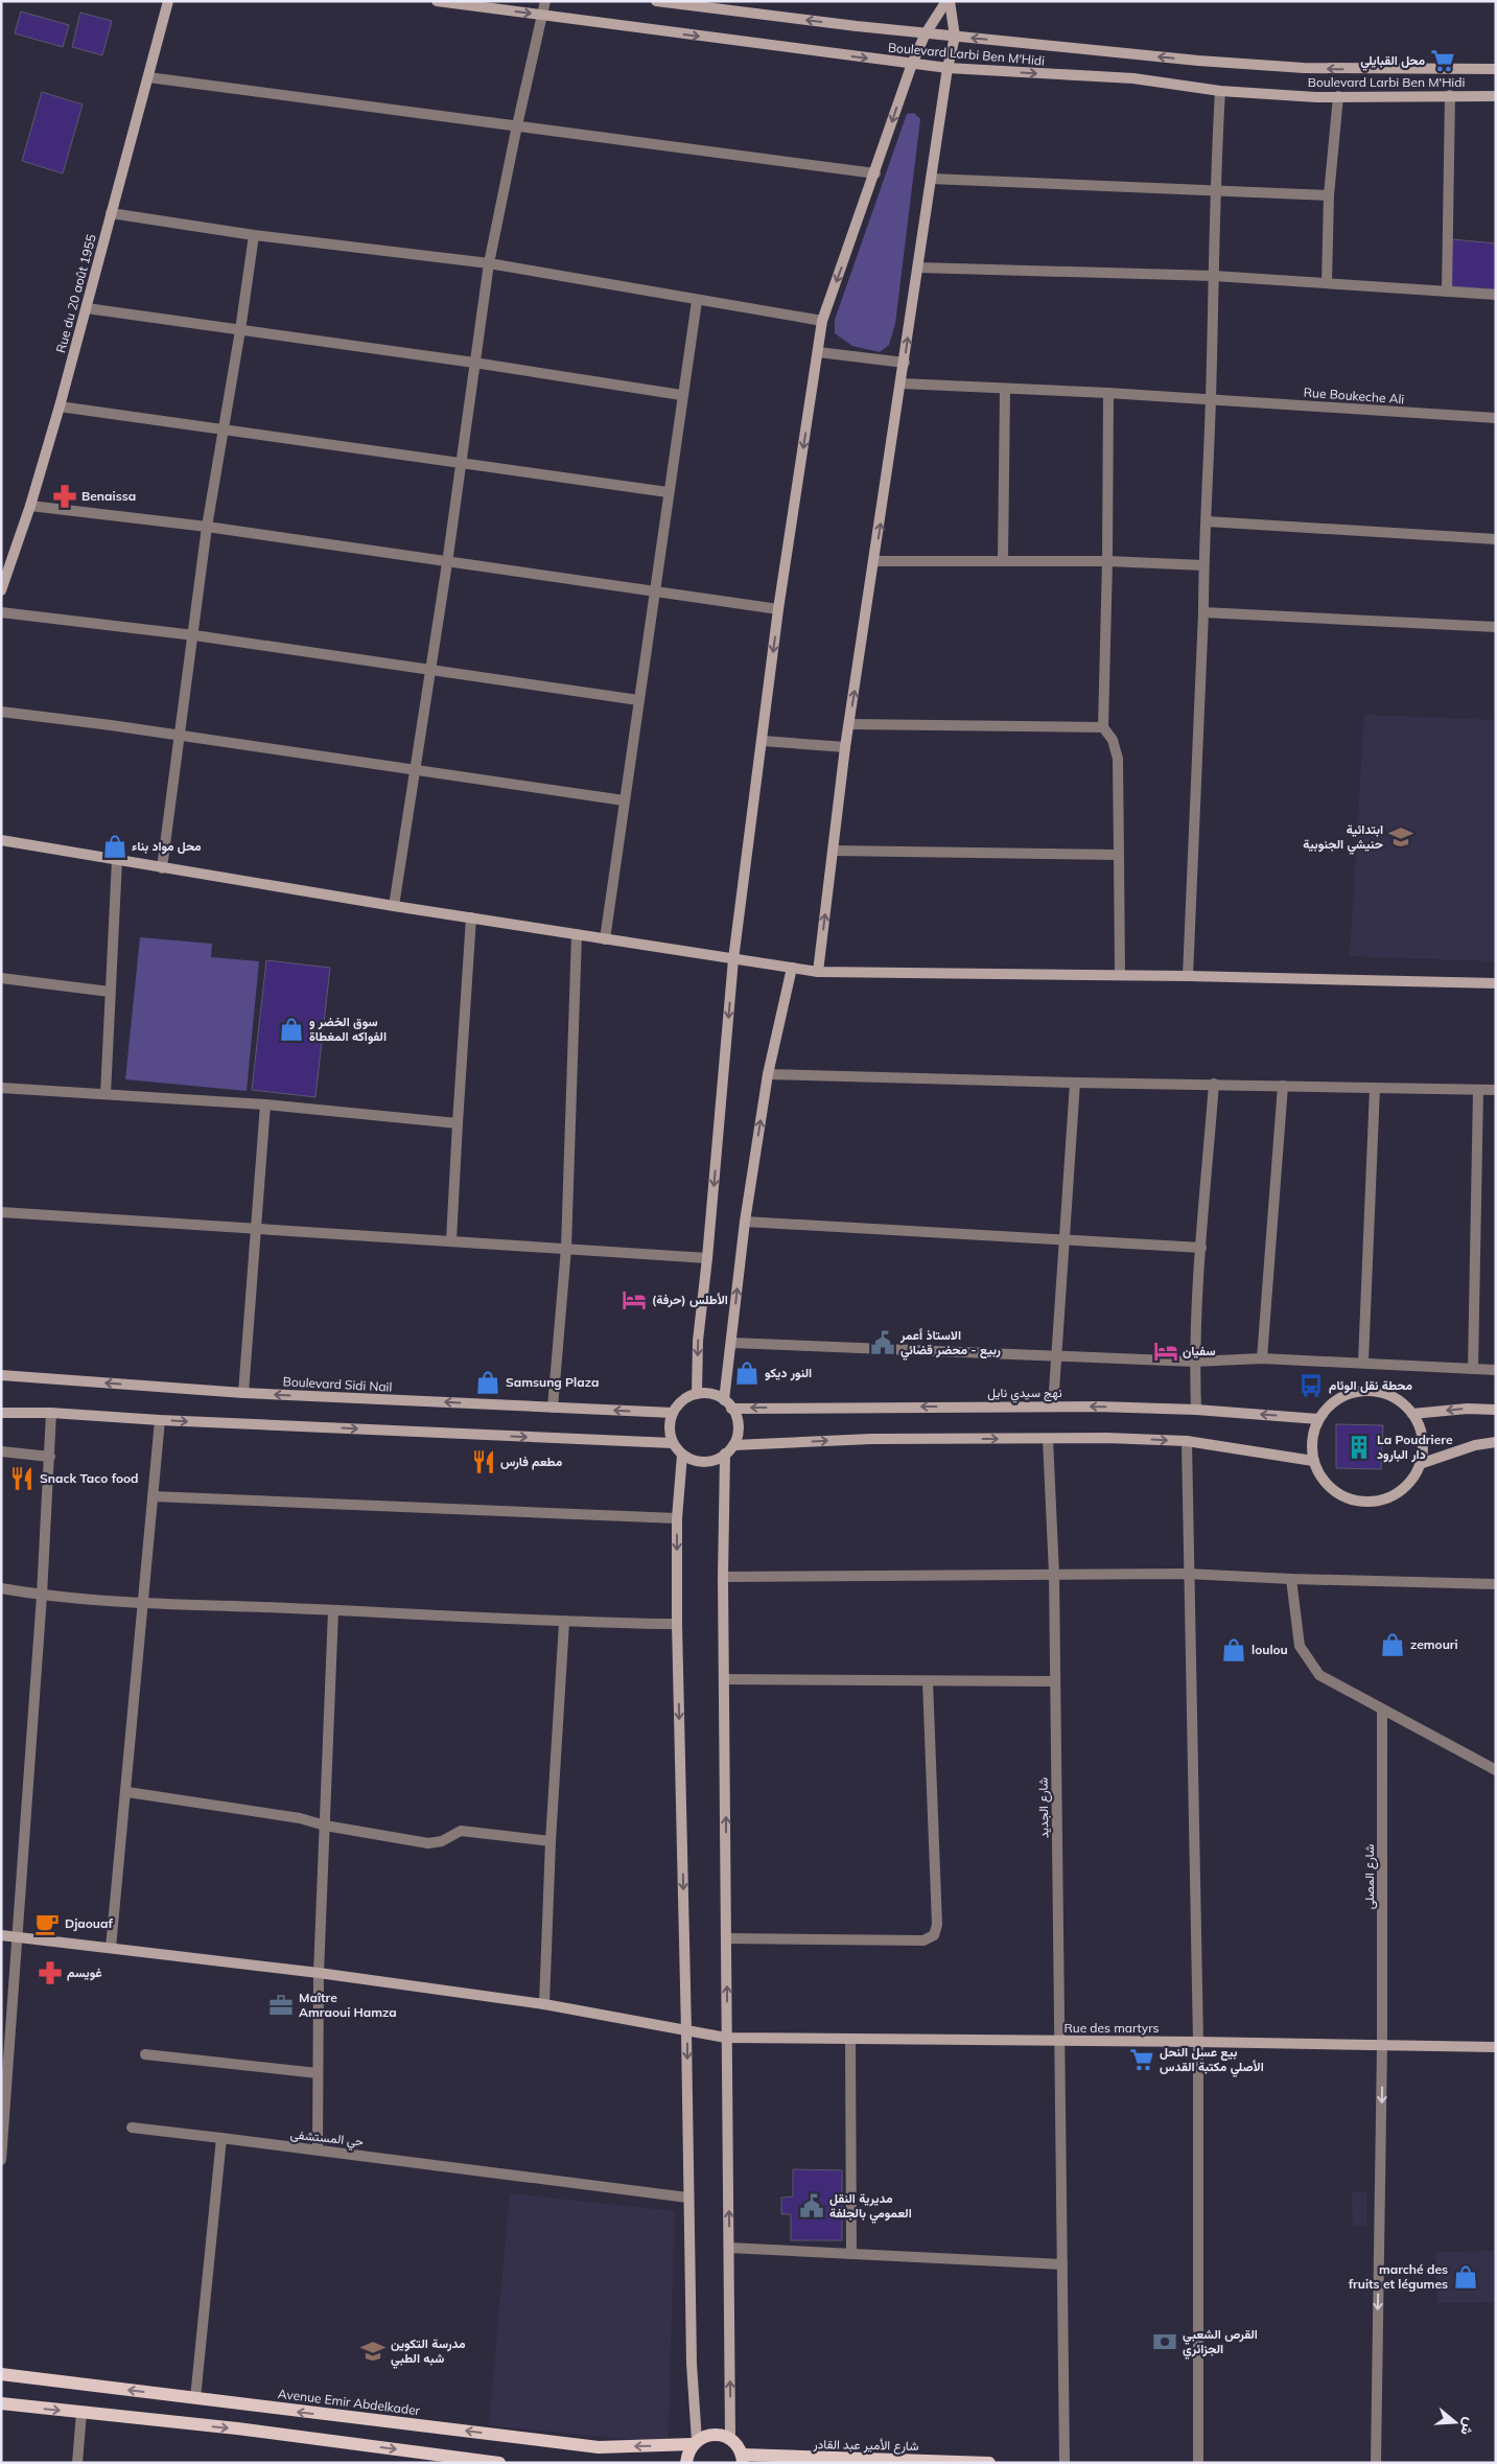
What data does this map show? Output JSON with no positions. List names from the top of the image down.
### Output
{
  "streets": {
    "main road": ["Avenue Emir Abdelkader", "شارع الأمير عبد القادر"],
    "street": [
      "Boulevard Larbi Ben M'Hidi",
      "Rue du 20 août 1955",
      "Rue Boukeche Ali",
      "Boulevard Sidi Nail",
      "نهج سيدي نايل",
      "شارع الجديد",
      "شارع المصلى",
      "Rue des martyrs",
      "حي المستشفى"
    ]
  },
  "crossings": [
    ["Boulevard Sidi Nail", "نهج سيدي نايل"],
    ["شارع الجديد", "Rue des martyrs"],
    ["شارع المصلى", "Rue des martyrs"]
  ],
  "one_way": ["شارع المصلى"],
  "places": {
    "supermarket": ["محل القبايلي", "بيع عسل النحل الأصلي مكتبة القدس"],
    "pharmacy": ["Benaissa", "غويسم"],
    "school or university": ["ابتدائية حنيشي الجنوبية", "مدرسة التكوين شبه الطبي"],
    "shop": [
      "محل مواد بناء",
      "سوق الخضر و الفواكه المغطاة",
      "النور ديكو",
      "Samsung Plaza",
      "zemouri",
      "loulou",
      "marché des fruits et légumes"
    ],
    "hotel": ["الأطلس (حرفة)", "سفيان"],
    "public building": ["الاستاذ أعمر ربيع - محضر قضائي", "مديرية النقل العمومي بالجلفة"],
    "bus stop": ["محطة نقل الوئام"],
    "building": ["La Poudriere دار البارود"],
    "restaurant": ["مطعم فارس", "Snack Taco food"],
    "cafe": ["Djaouaf"],
    "office": ["Maître Amraoui Hamza"],
    "bank": ["القرص الشعبي الجزائري"]
  },
  "north": "right"
}
